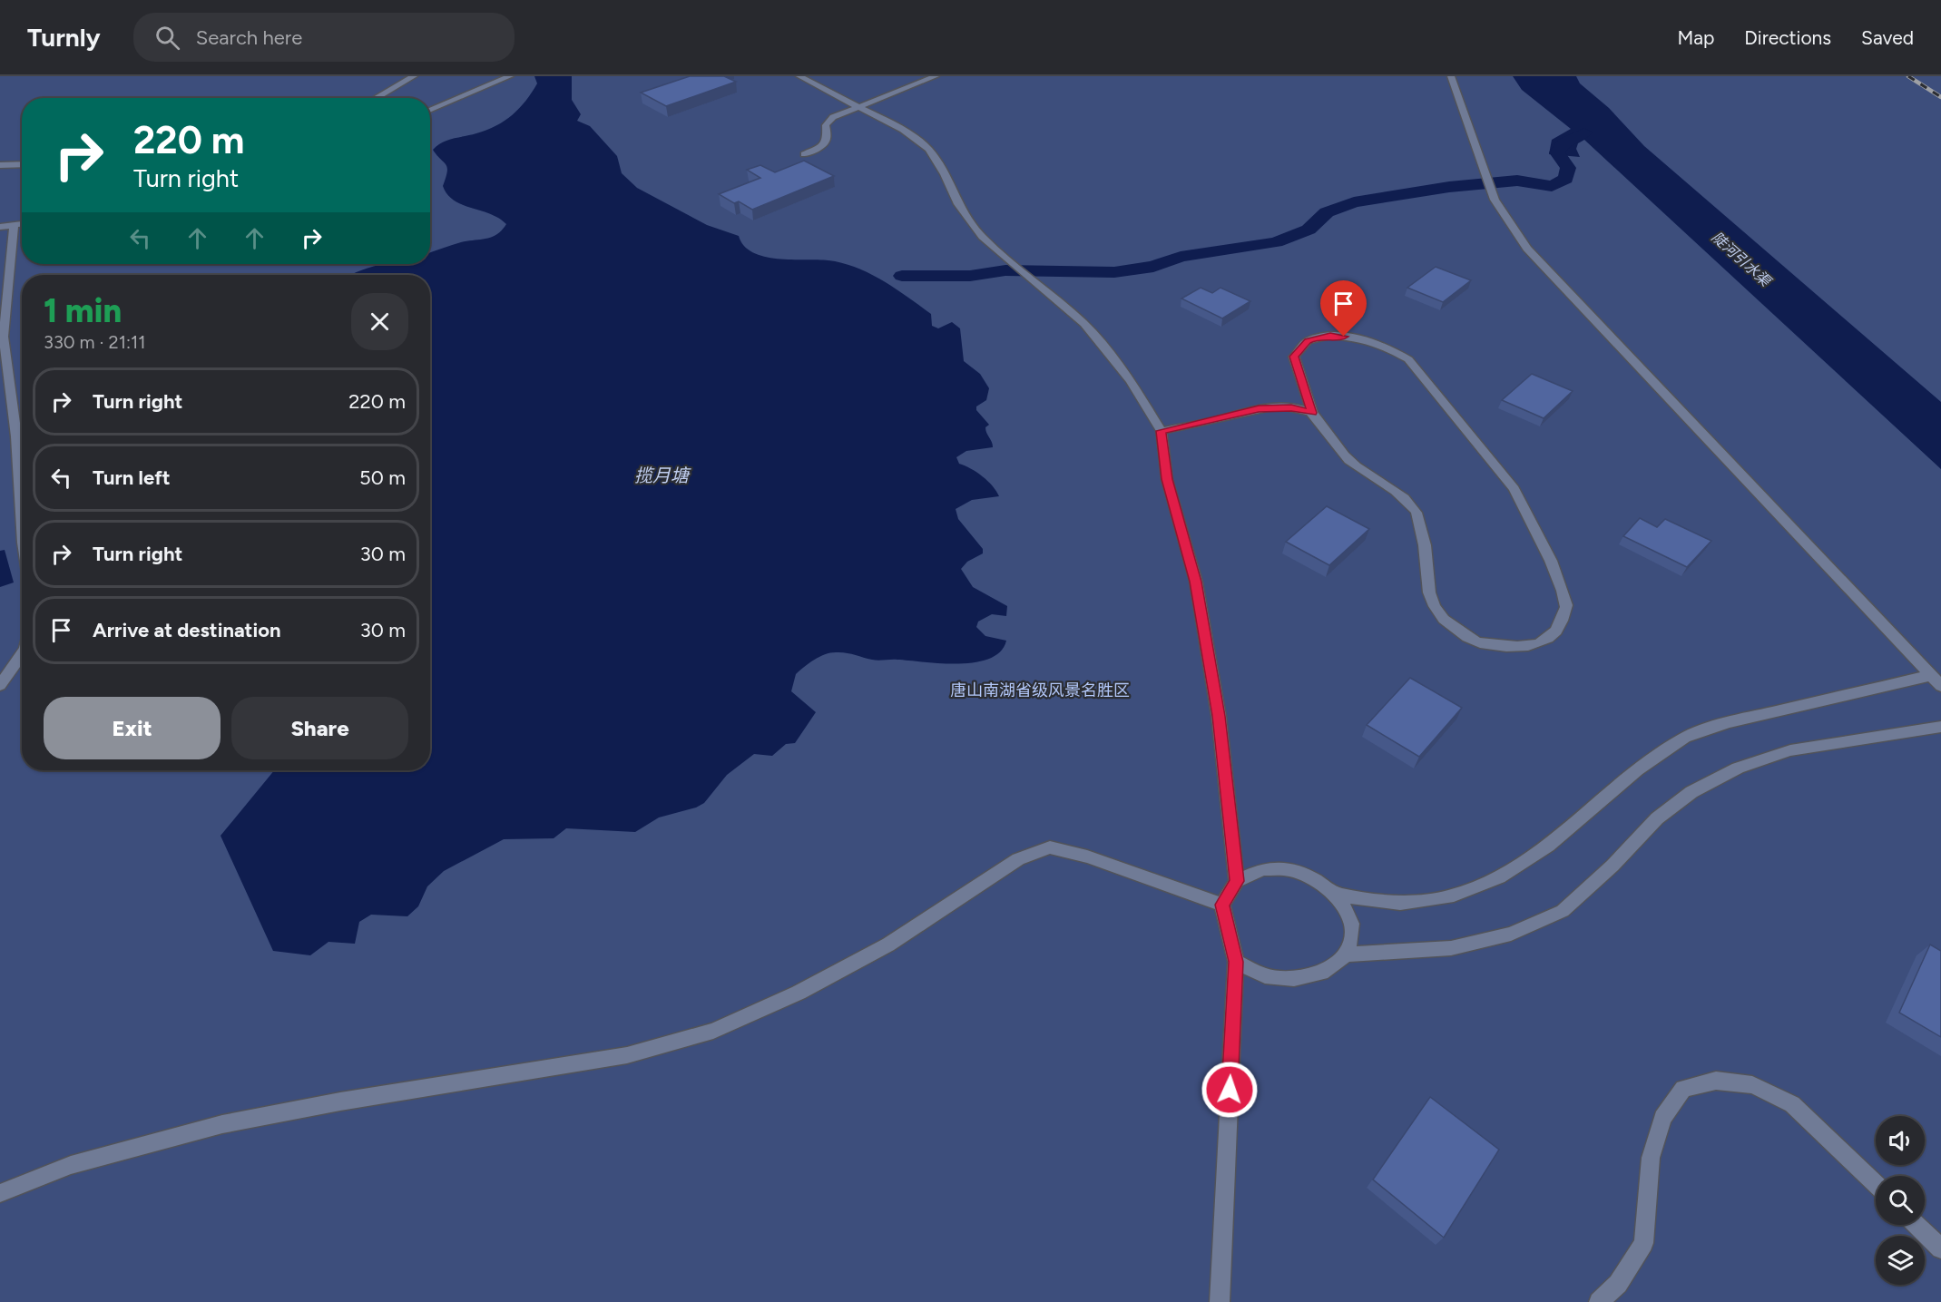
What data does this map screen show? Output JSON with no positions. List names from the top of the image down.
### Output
{
  "water": ["陡河引水渠", "揽月塘"],
  "parks": ["唐山南湖省级风景名胜区"],
  "page": {
    "header": "Turnly",
    "search": "Search here",
    "nav": ["Map", "Directions", "Saved"],
    "turn": ["220 m", "Turn right"],
    "heading": ["1 min", "330 m · 21:11"],
    "list": [
      {
        "name": "Turn right",
        "value": "220 m"
      },
      {
        "name": "Turn left",
        "value": "50 m"
      },
      {
        "name": "Turn right",
        "value": "30 m"
      },
      {
        "name": "Arrive at destination",
        "value": "30 m"
      }
    ],
    "buttons": ["Exit", "Share"]
  }
}
